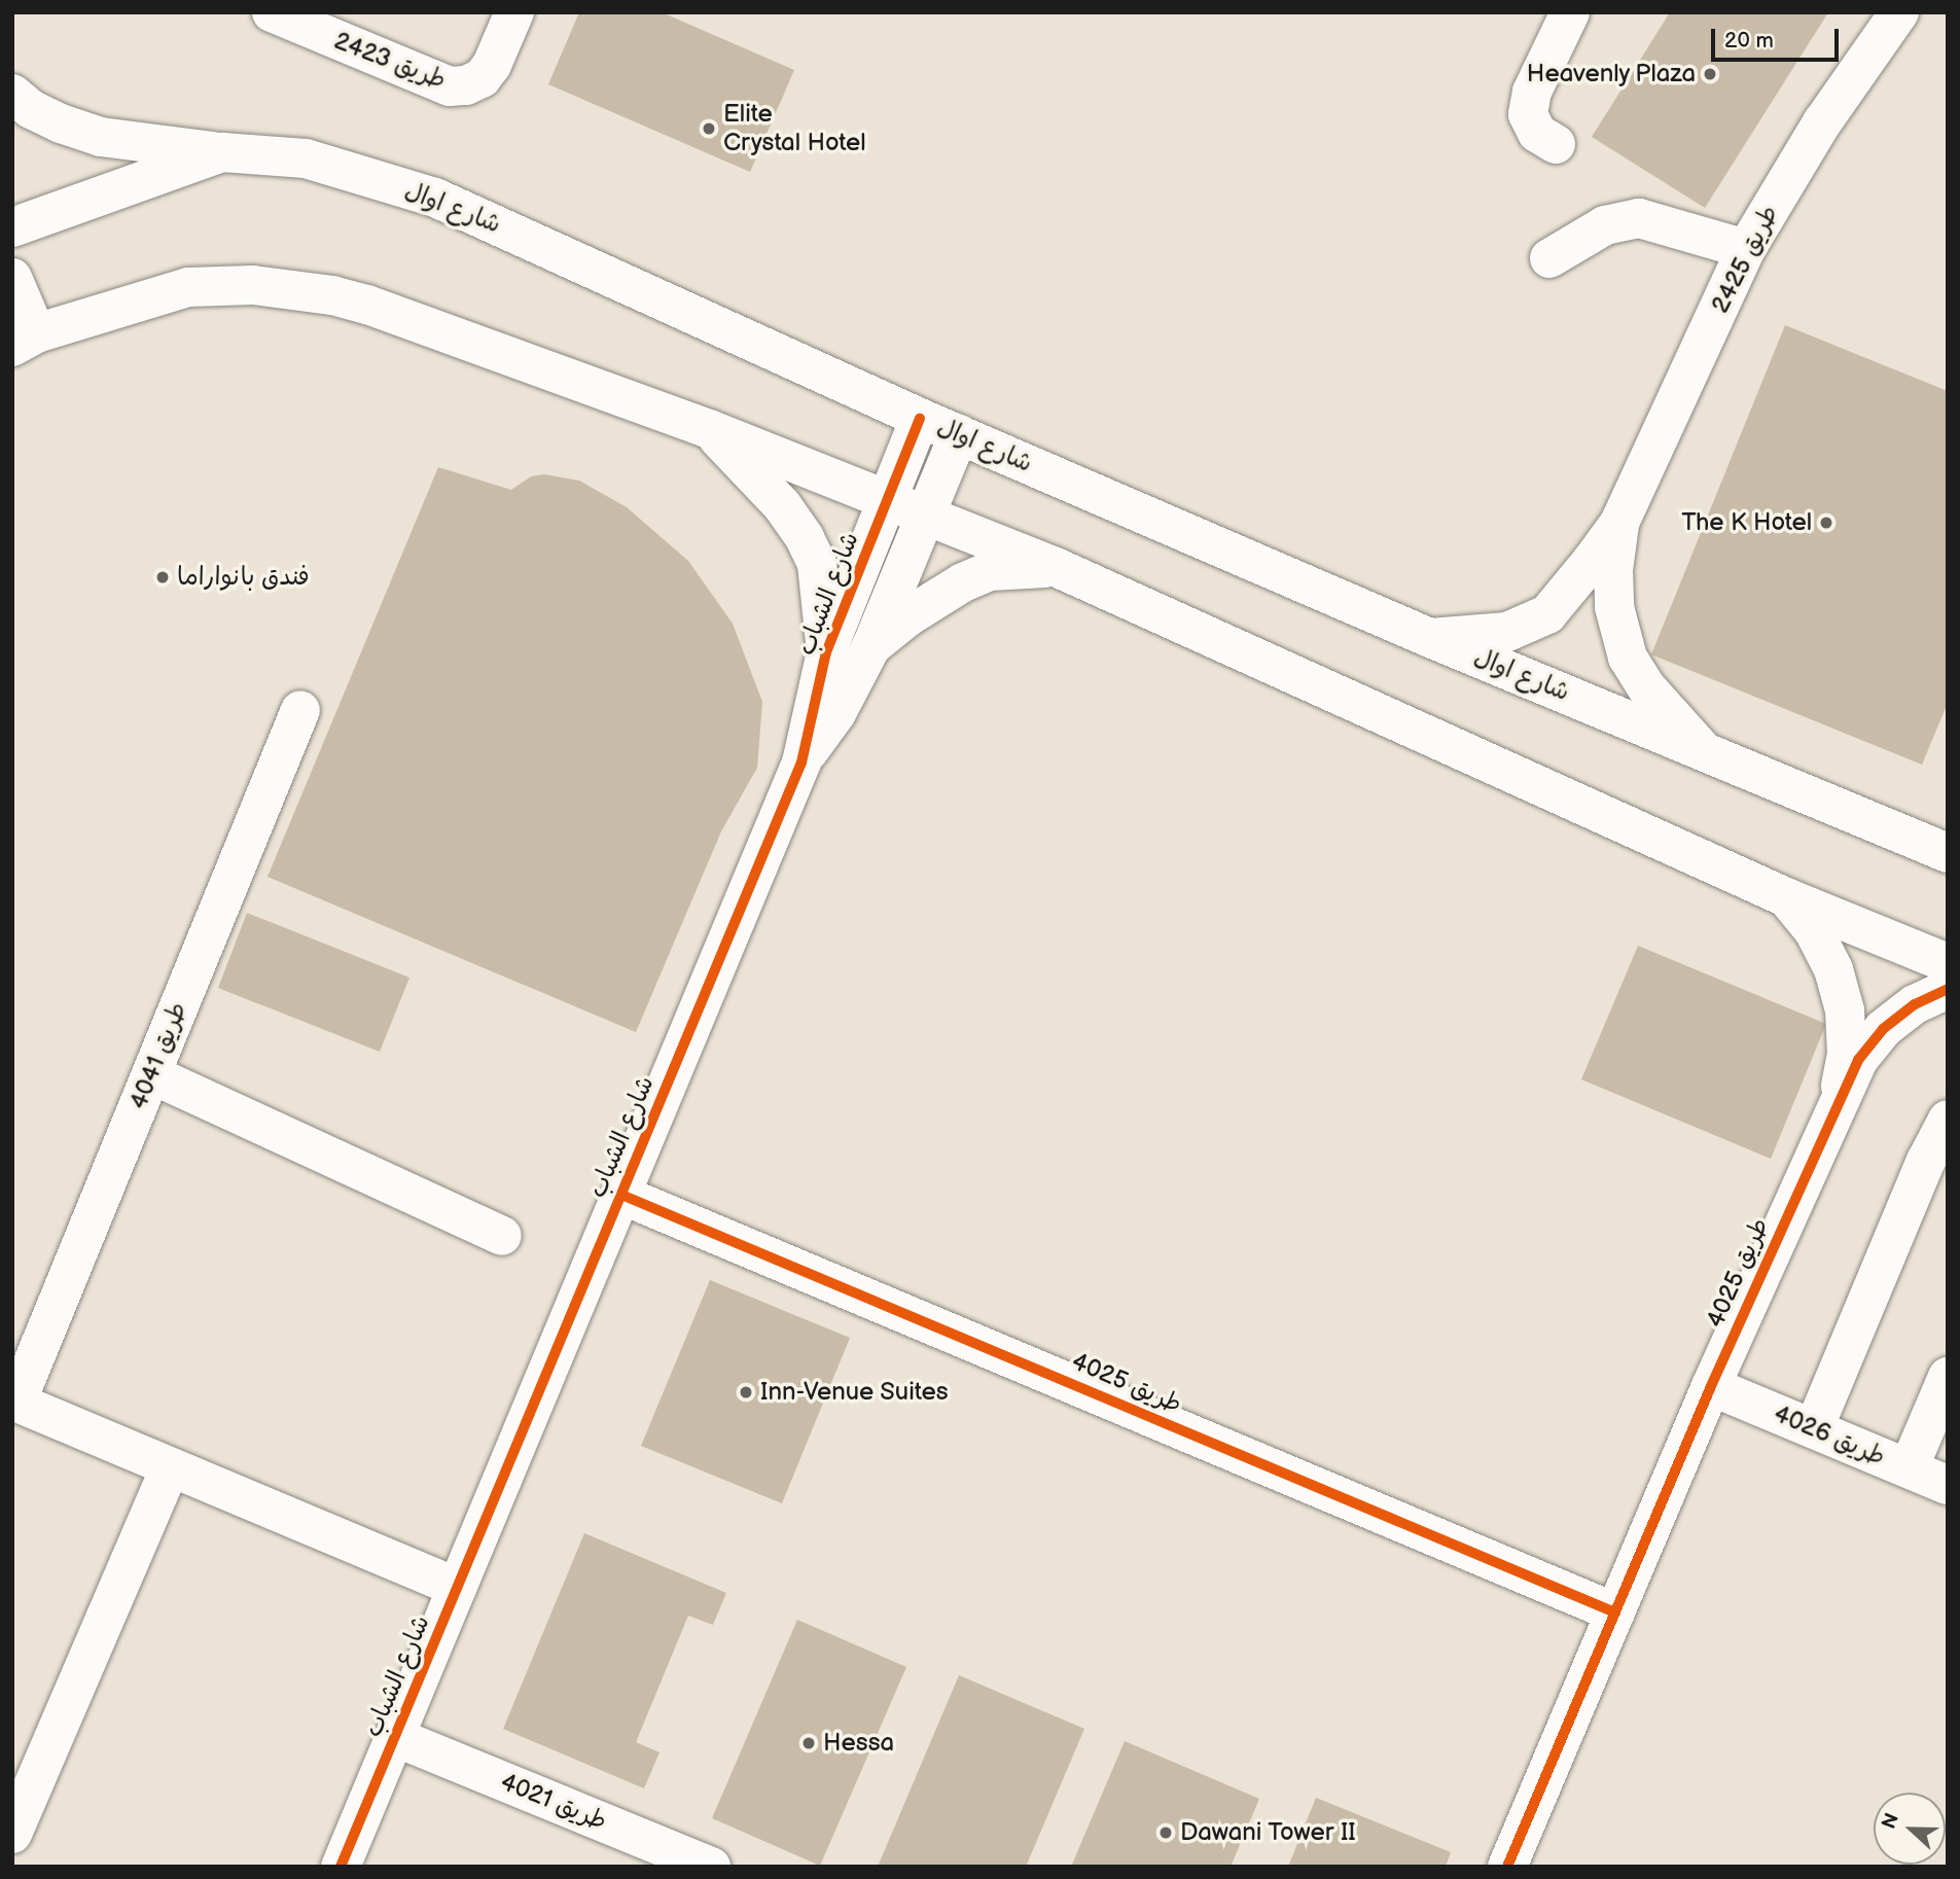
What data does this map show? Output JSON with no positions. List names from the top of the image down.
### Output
{
  "streets": {
    "street": [
      "طريق 2423",
      "شارع اوال",
      "طريق 2425",
      "شارع الشباب",
      "طريق 4041",
      "طريق 4025",
      "طريق 4026",
      "طريق 4021"
    ]
  },
  "crossings": [
    ["شارع اوال", "طريق 2425"],
    ["شارع اوال", "شارع الشباب"],
    ["شارع الشباب", "طريق 4041"],
    ["شارع الشباب", "طريق 4025"],
    ["شارع الشباب", "طريق 4021"],
    ["طريق 4025", "طريق 4026"]
  ],
  "places": [
    "Heavenly Plaza",
    "Elite Crystal Hotel",
    "The K Hotel",
    "فندق بانواراما",
    "Inn-Venue Suites",
    "Hessa",
    "Dawani Tower II"
  ],
  "scale_bar": "20 m",
  "north": "left"
}
